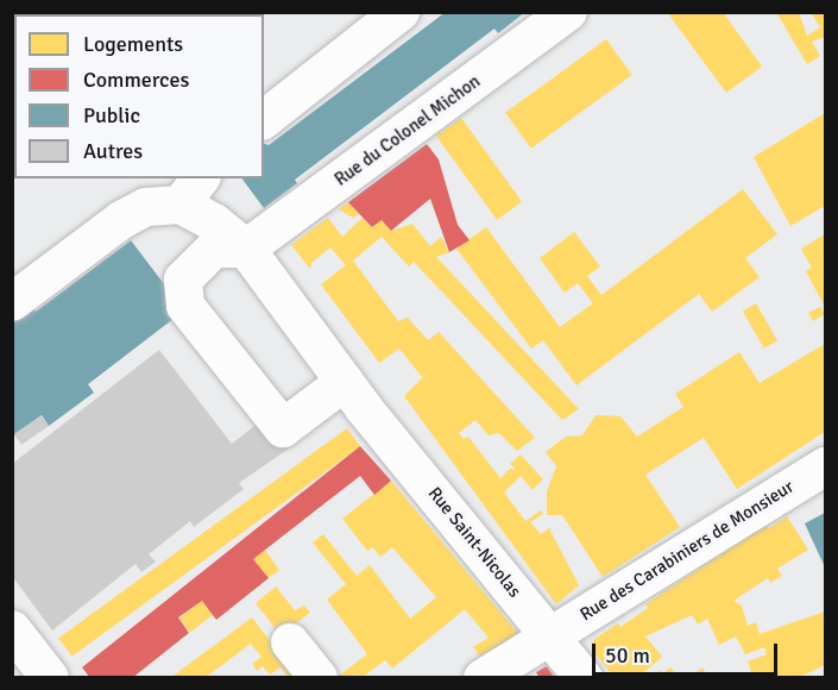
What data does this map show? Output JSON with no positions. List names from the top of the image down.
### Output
{
  "streets": {
    "street": ["Rue du Colonel Michon", "Rue Saint-Nicolas", "Rue des Carabiniers de Monsieur"]
  },
  "crossings": [
    ["Rue du Colonel Michon", "Rue Saint-Nicolas"],
    ["Rue Saint-Nicolas", "Rue des Carabiniers de Monsieur"]
  ],
  "legend": [
    "Logements",
    "Commerces",
    "Public",
    "Autres"
  ],
  "scale_bar": "50 m"
}
